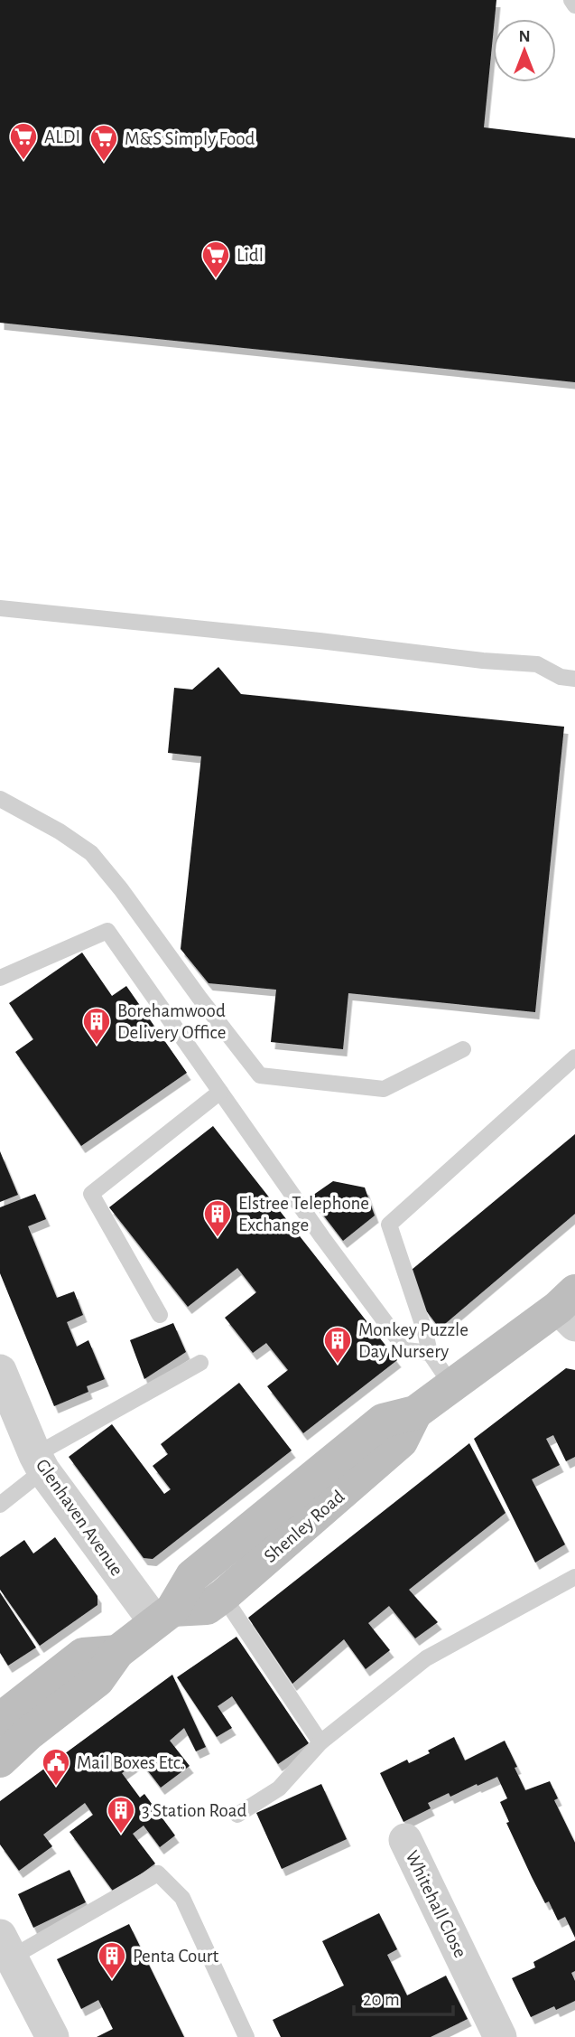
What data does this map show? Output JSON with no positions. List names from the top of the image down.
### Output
{
  "streets": {
    "main road": ["Shenley Road"],
    "street": ["Glenhaven Avenue", "Whitehall Close"]
  },
  "crossings": [
    ["Glenhaven Avenue", "Shenley Road"]
  ],
  "places": {
    "supermarket": ["ALDI", "M&S Simply Food", "Lidl"],
    "building": [
      "Borehamwood Delivery Office",
      "Elstree Telephone Exchange",
      "Monkey Puzzle Day Nursery",
      "3 Station Road",
      "Penta Court"
    ],
    "public building": ["Mail Boxes Etc."]
  },
  "scale_bar": "20 m",
  "north": "top"
}
